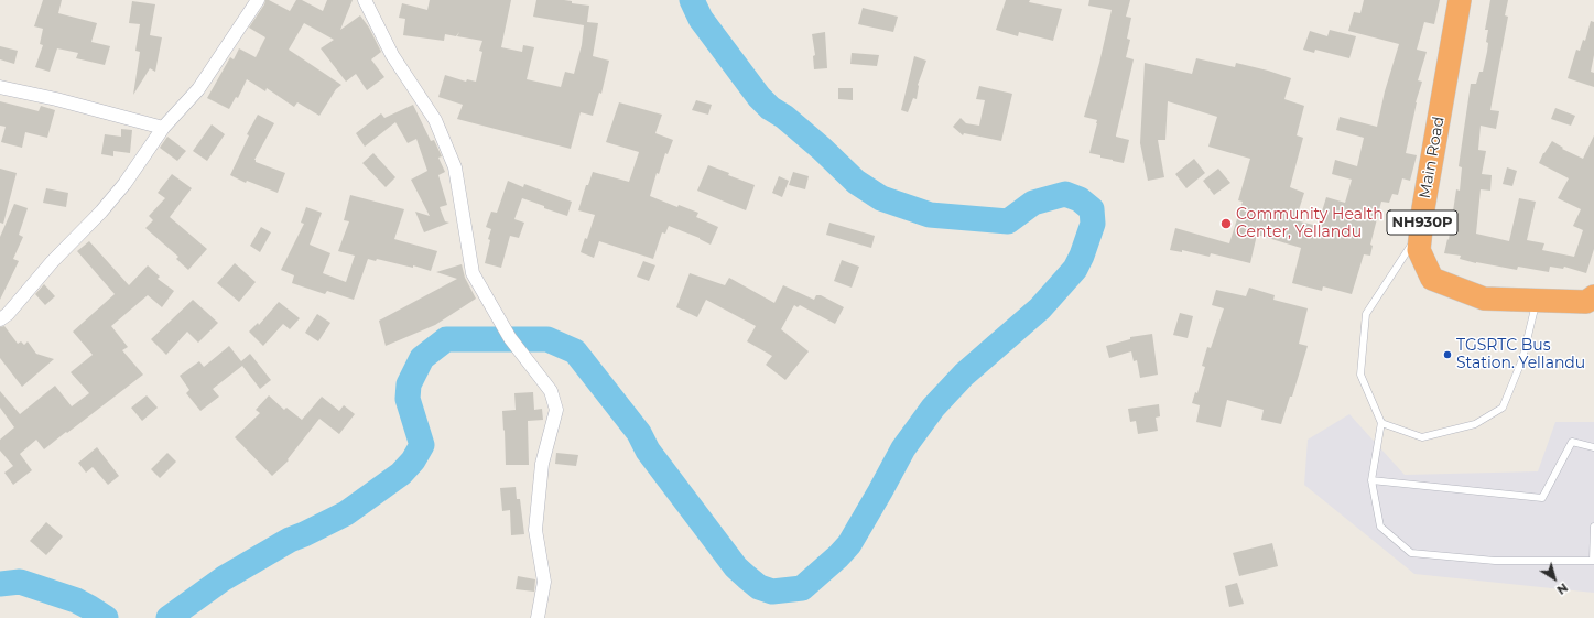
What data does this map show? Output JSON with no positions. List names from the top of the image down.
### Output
{
  "streets": {
    "highway": ["Main Road", "NH930P"]
  },
  "places": ["Community Health Center, Yellandu", "TGSRTC Bus Station. Yellandu"],
  "north": "bottom right"
}
